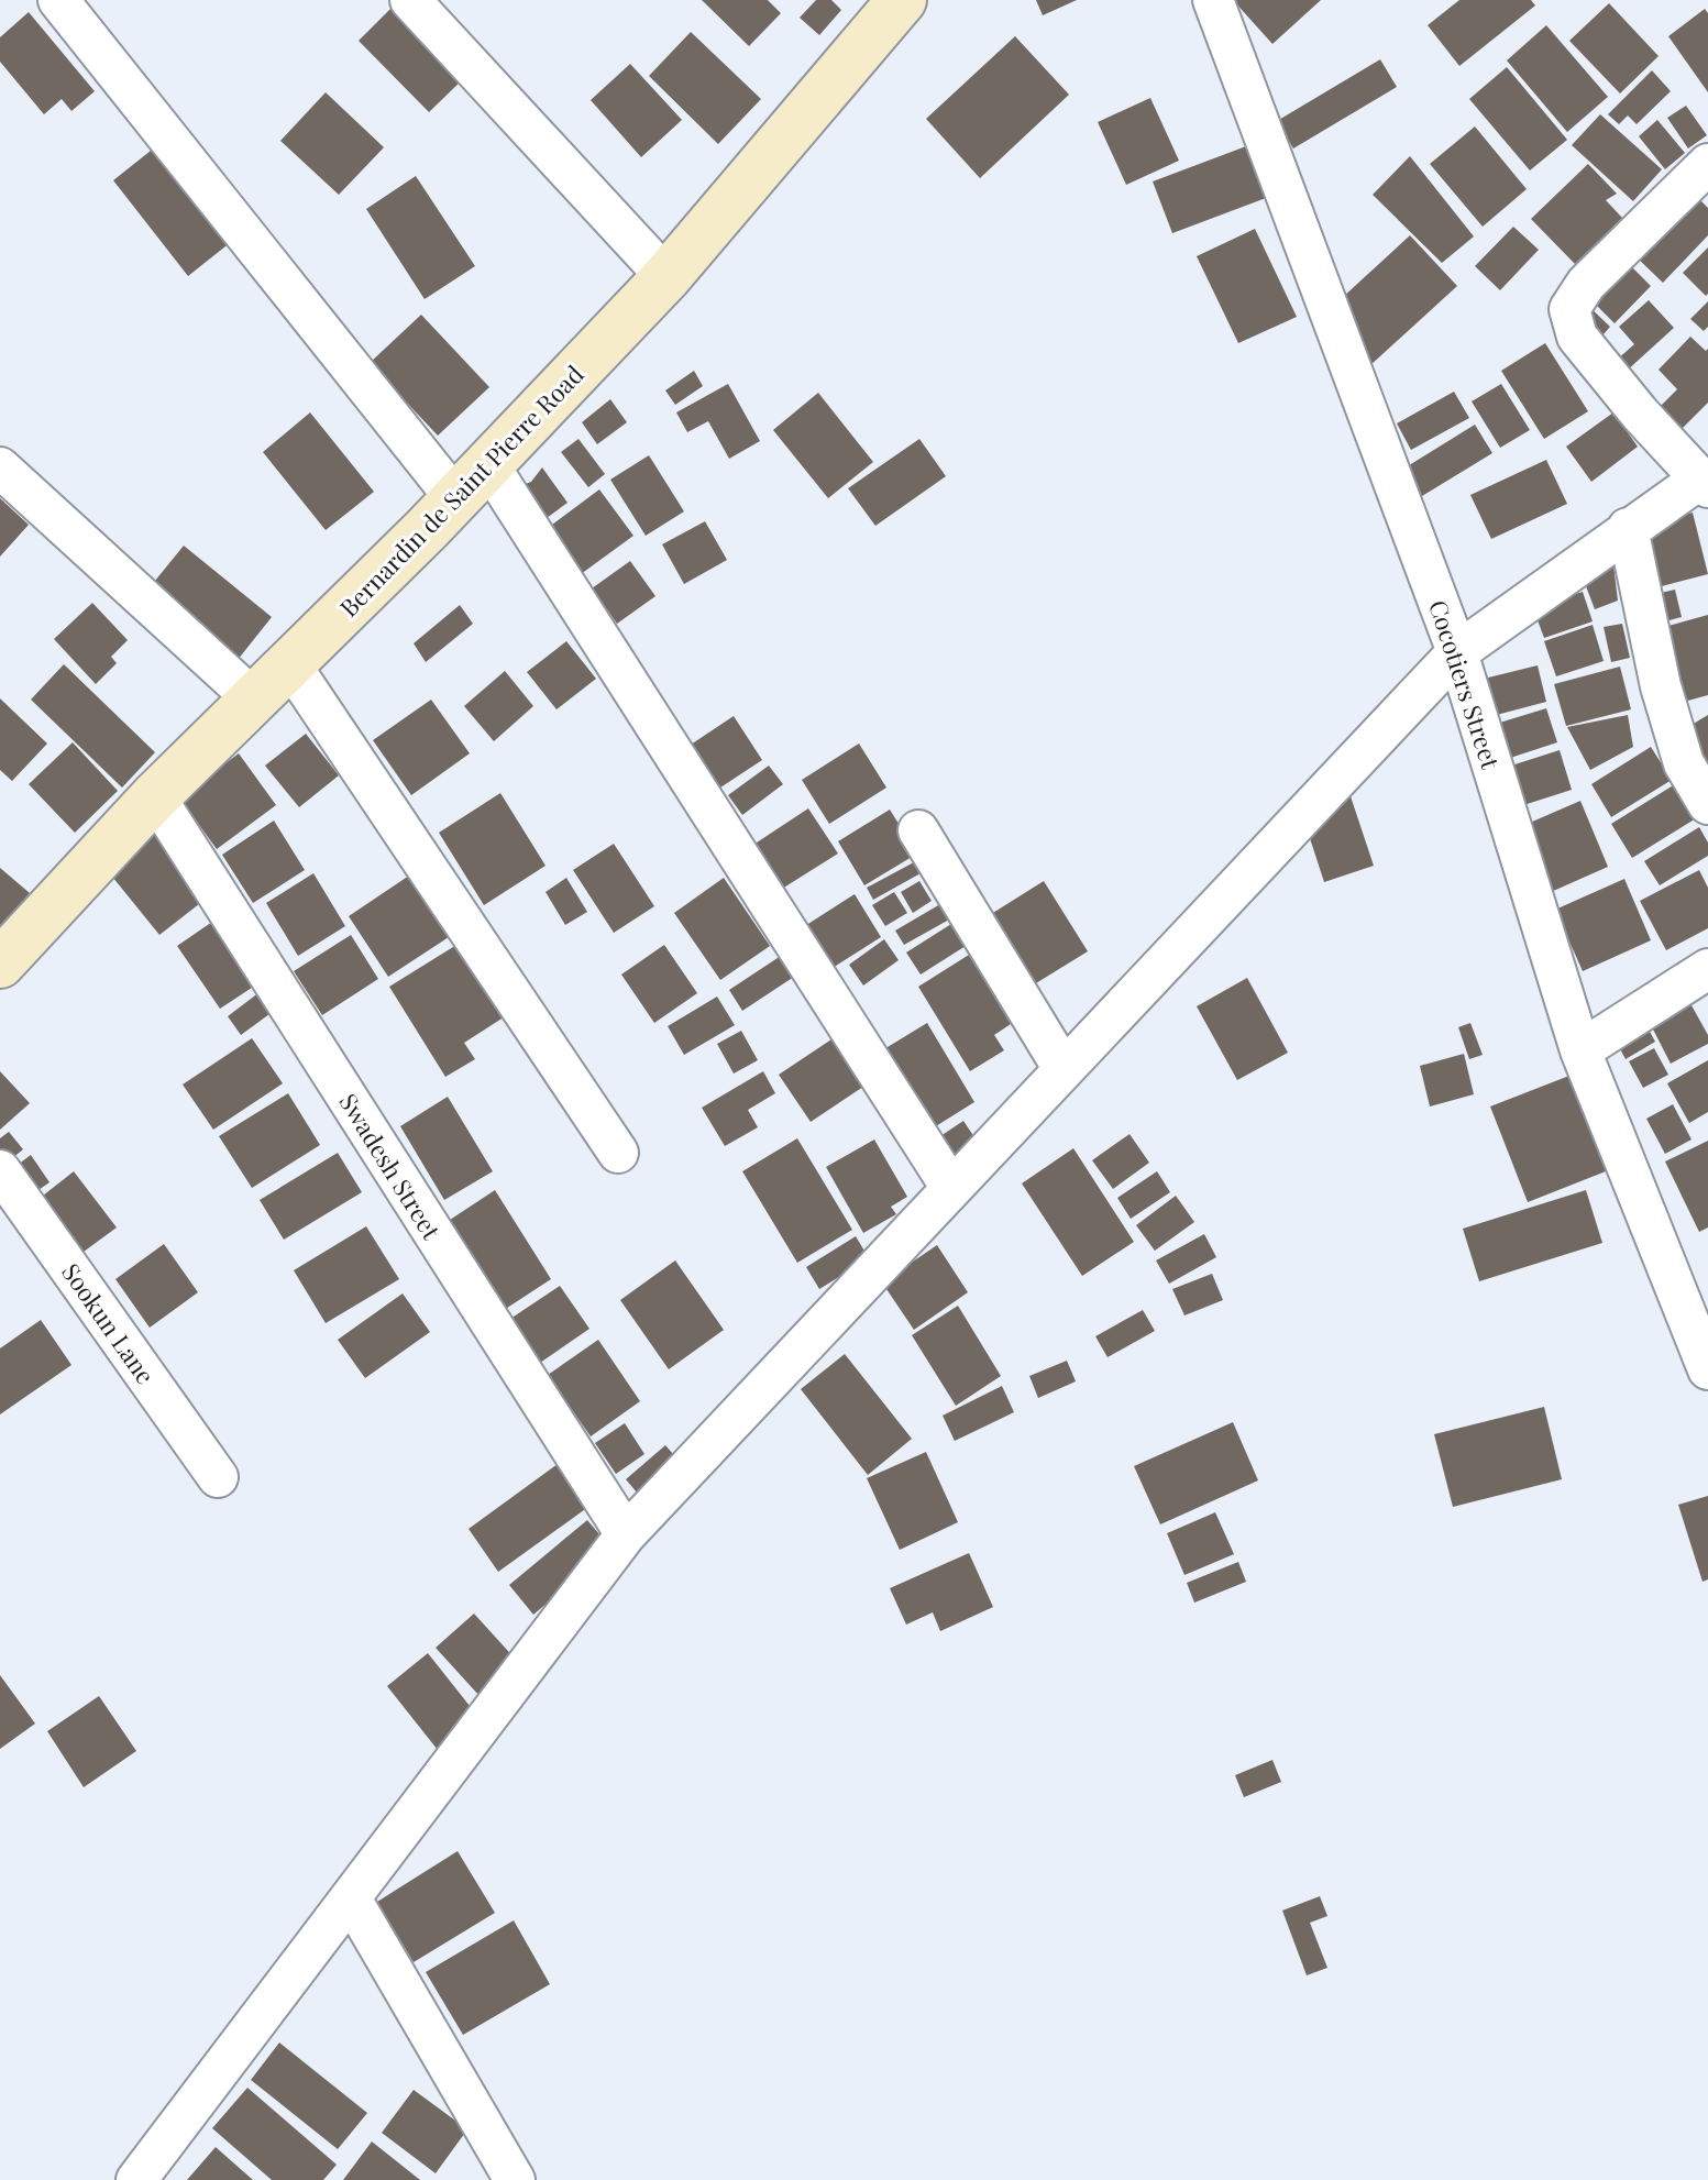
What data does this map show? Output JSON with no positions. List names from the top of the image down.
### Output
{
  "streets": {
    "main road": ["Bernardin de Saint Pierre Road"],
    "street": ["Cocotiers Street", "Swadesh Street", "Sookun Lane"]
  },
  "crossings": [
    ["Bernardin de Saint Pierre Road", "Swadesh Street"]
  ]
}
